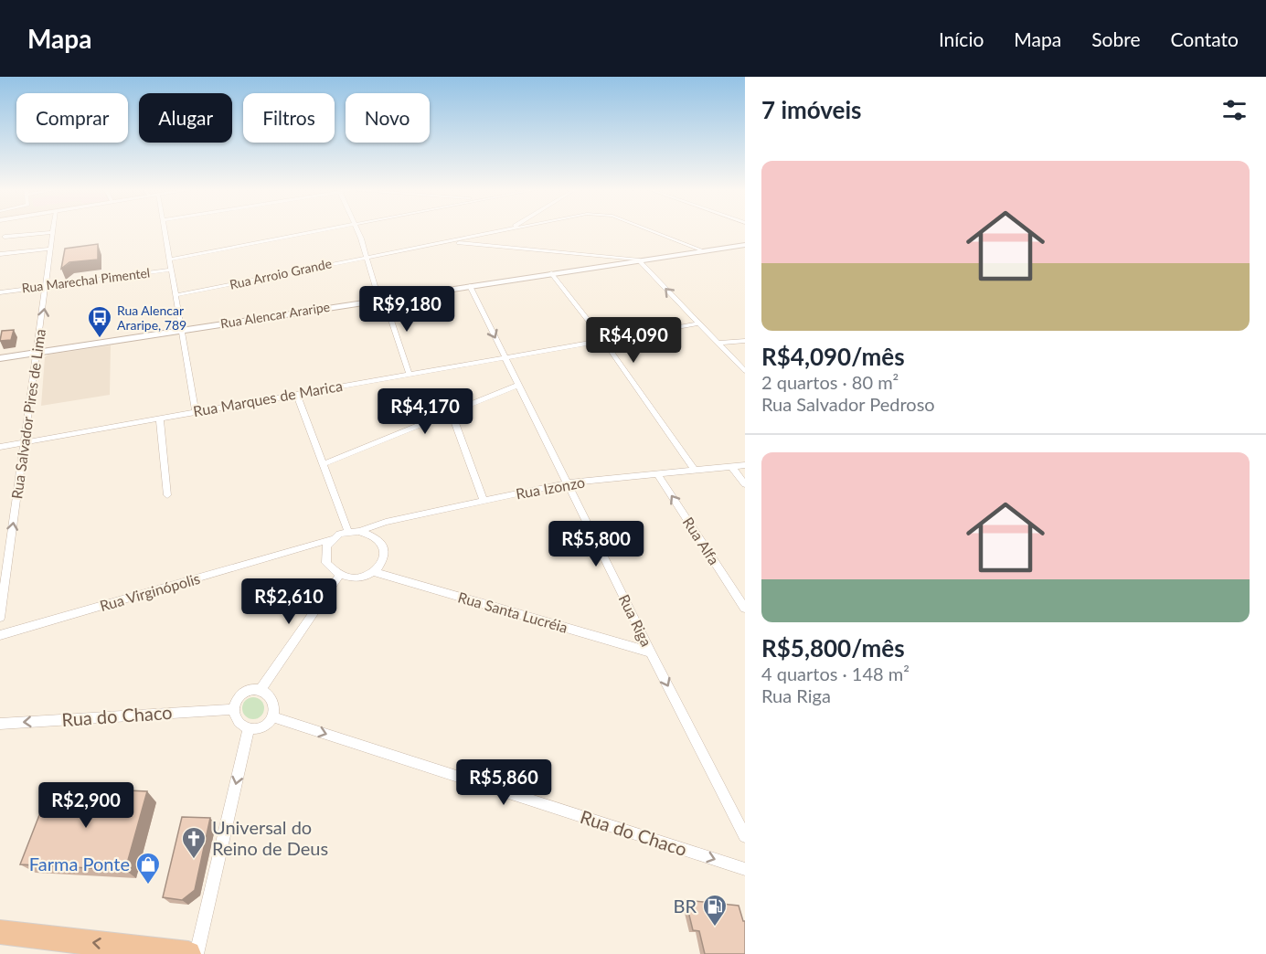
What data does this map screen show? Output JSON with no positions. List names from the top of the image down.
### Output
{
  "streets": {
    "street": [
      "Rua Arroio Grande",
      "Rua Marechal Pimentel",
      "Rua Alencar Araripe",
      "Rua Marques de Marica",
      "Rua Salvador Pires de Lima",
      "Rua Izonzo",
      "Rua Alfa",
      "Rua Virginópolis",
      "Rua Santa Lucréia",
      "Rua Riga",
      "Rua do Chaco"
    ]
  },
  "crossings": [
    ["Rua Arroio Grande", "Rua Alencar Araripe"],
    ["Rua Marechal Pimentel", "Rua Salvador Pires de Lima"],
    ["Rua Alencar Araripe", "Rua Salvador Pires de Lima"],
    ["Rua Alencar Araripe", "Rua Riga"],
    ["Rua Marques de Marica", "Rua Salvador Pires de Lima"],
    ["Rua Marques de Marica", "Rua Riga"],
    ["Rua Izonzo", "Rua Alfa"],
    ["Rua Izonzo", "Rua Virginópolis"],
    ["Rua Izonzo", "Rua Santa Lucréia"],
    ["Rua Izonzo", "Rua Riga"],
    ["Rua Virginópolis", "Rua Santa Lucréia"],
    ["Rua Santa Lucréia", "Rua Riga"]
  ],
  "one_way": ["Rua Salvador Pires de Lima", "Rua Alfa", "Rua Riga"],
  "places": {
    "bus stop": ["Rua Alencar Araripe, 789"],
    "church": ["Universal do Reino de Deus"],
    "shop": ["Farma Ponte"],
    "fuel station": ["BR"]
  },
  "page": {
    "header": "Mapa",
    "nav": [
      "Início",
      "Mapa",
      "Sobre",
      "Contato"
    ],
    "heading": "7 imóveis",
    "chip": [
      "Comprar",
      "Alugar",
      "Filtros",
      "Novo"
    ],
    "list": [
      {
        "name": "R$4,090/mês",
        "note": "2 quartos · 80 m² · Rua Salvador Pedroso"
      },
      {
        "name": "R$5,800/mês",
        "note": "4 quartos · 148 m² · Rua Riga"
      }
    ],
    "price": [
      "R$9,180",
      "R$4,090",
      "R$4,170",
      "R$5,800",
      "R$2,610",
      "R$5,860",
      "R$2,900"
    ]
  }
}
